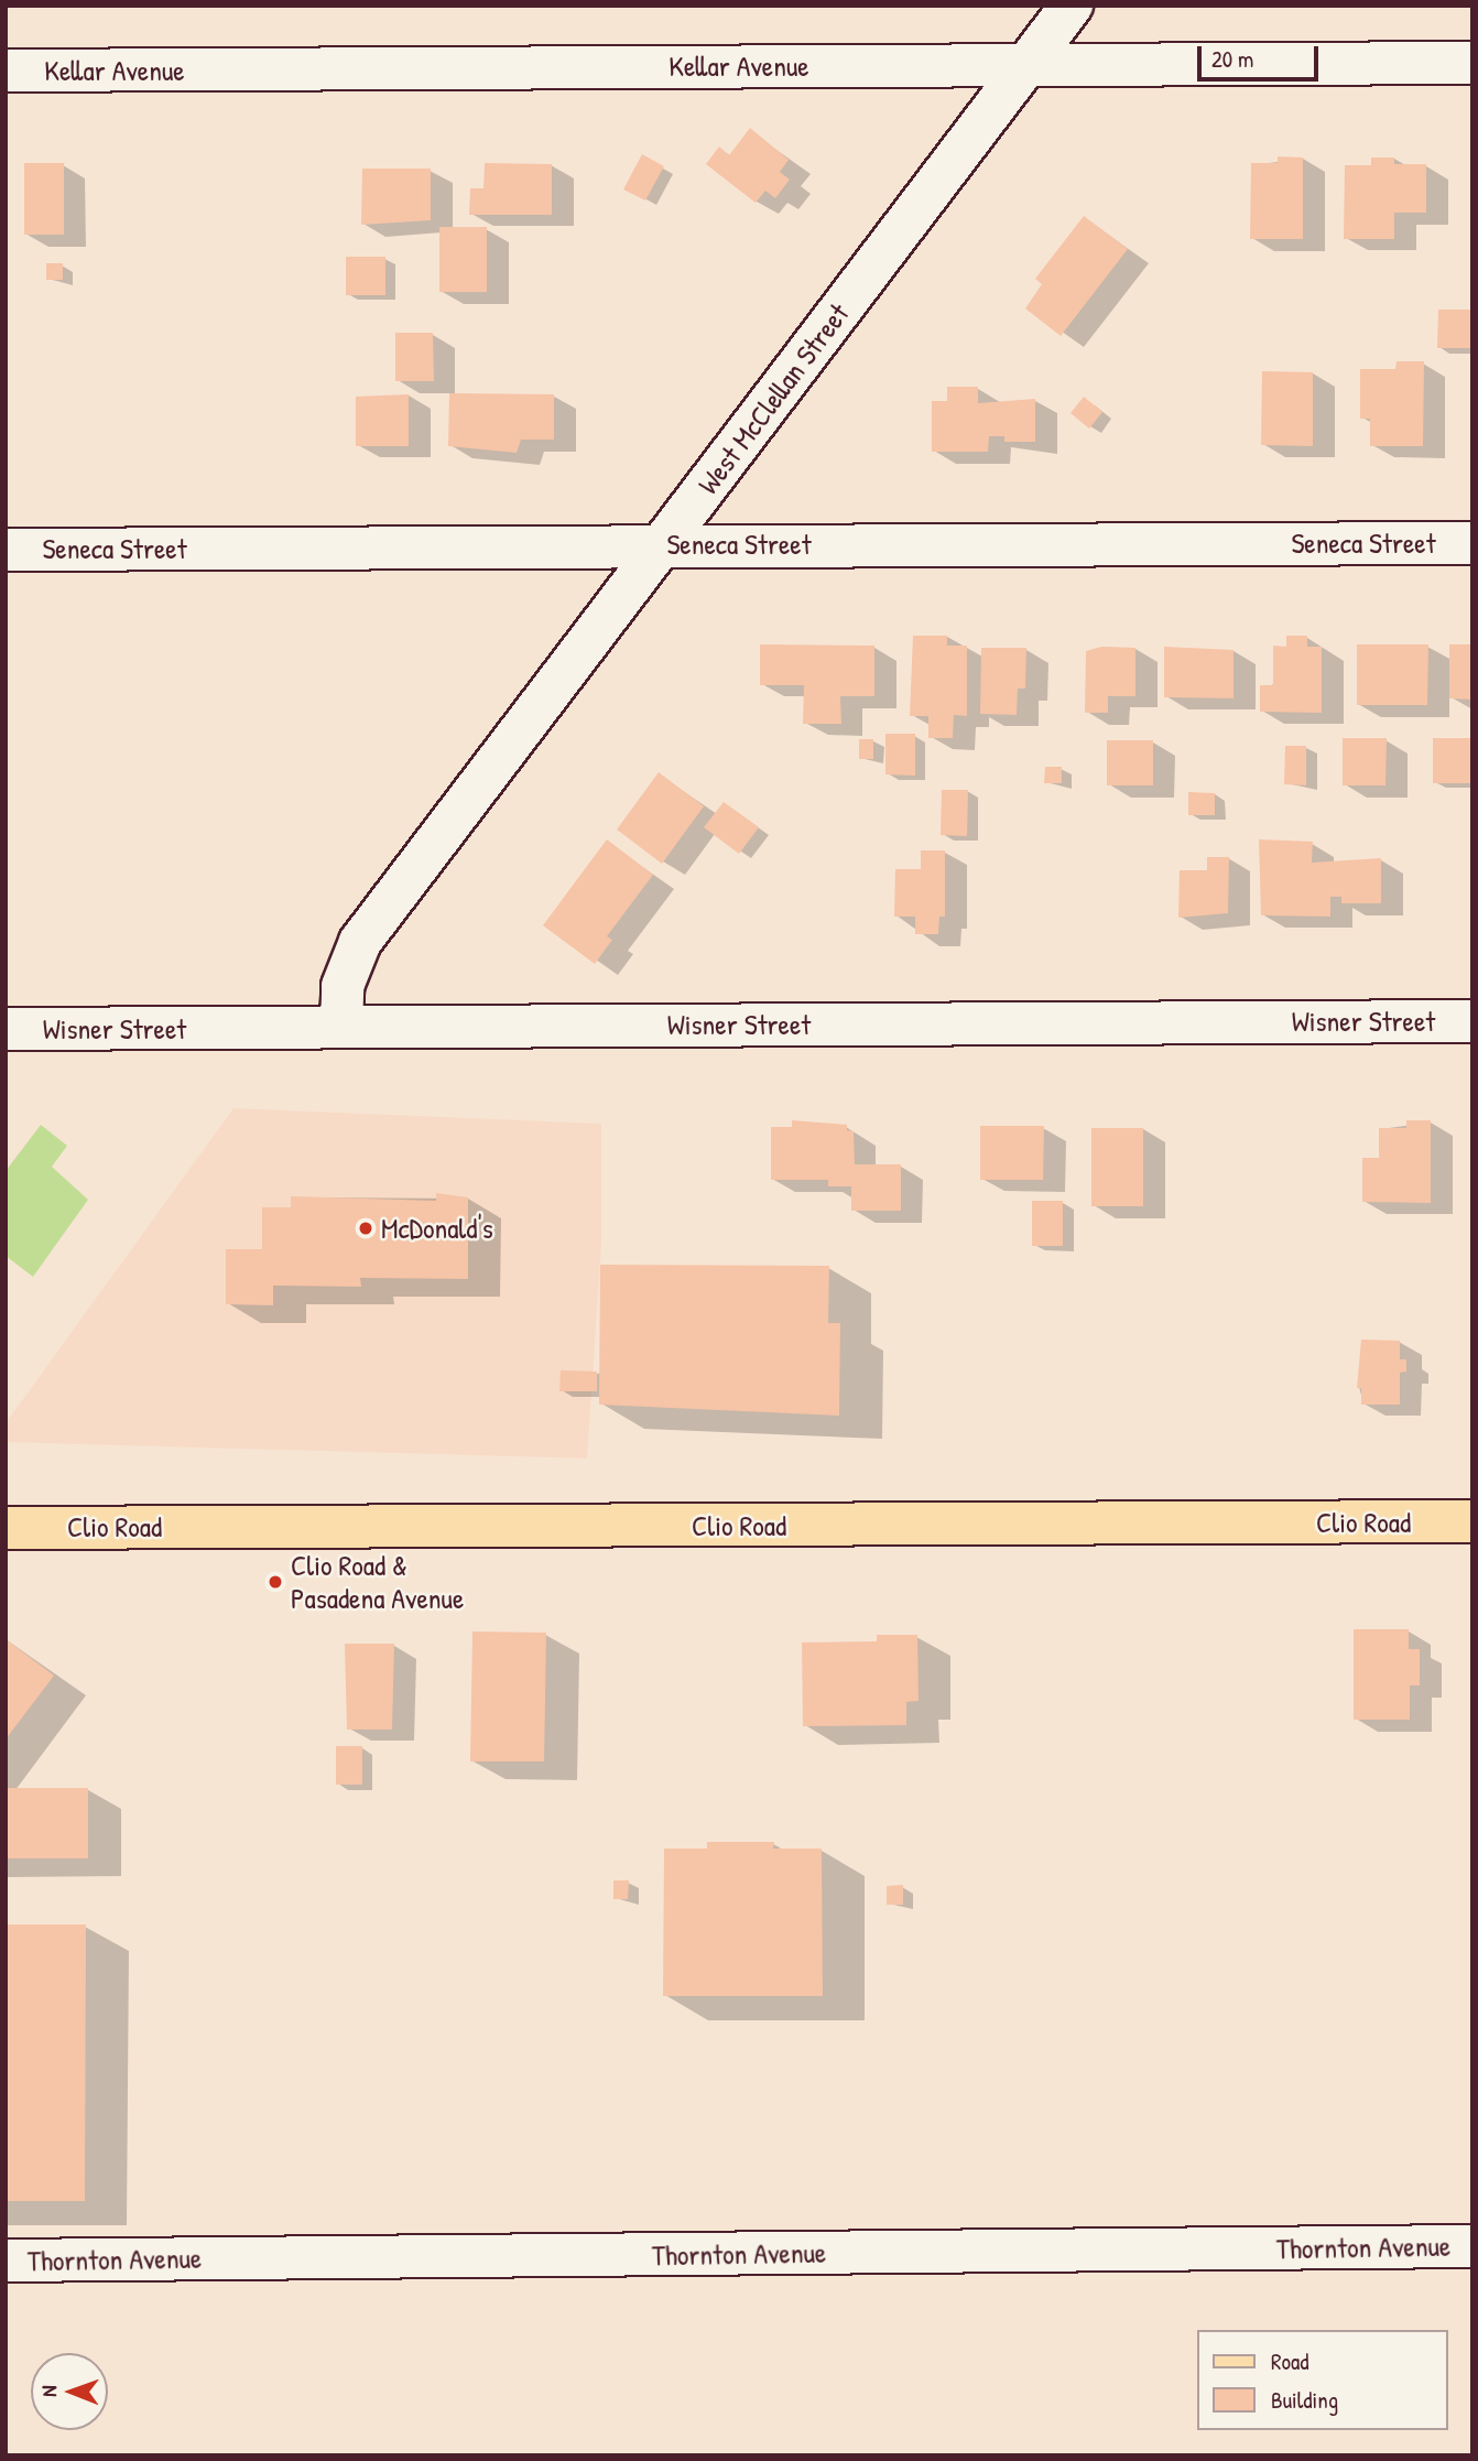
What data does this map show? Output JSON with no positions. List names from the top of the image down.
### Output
{
  "streets": {
    "main road": ["Clio Road"],
    "street": [
      "Kellar Avenue",
      "West McClellan Street",
      "Seneca Street",
      "Wisner Street",
      "Thornton Avenue"
    ]
  },
  "crossings": [
    ["Kellar Avenue", "West McClellan Street"],
    ["West McClellan Street", "Seneca Street"],
    ["West McClellan Street", "Wisner Street"]
  ],
  "places": ["McDonald's", "Clio Road & Pasadena Avenue"],
  "legend": ["Road", "Building"],
  "scale_bar": "20 m",
  "north": "left"
}
